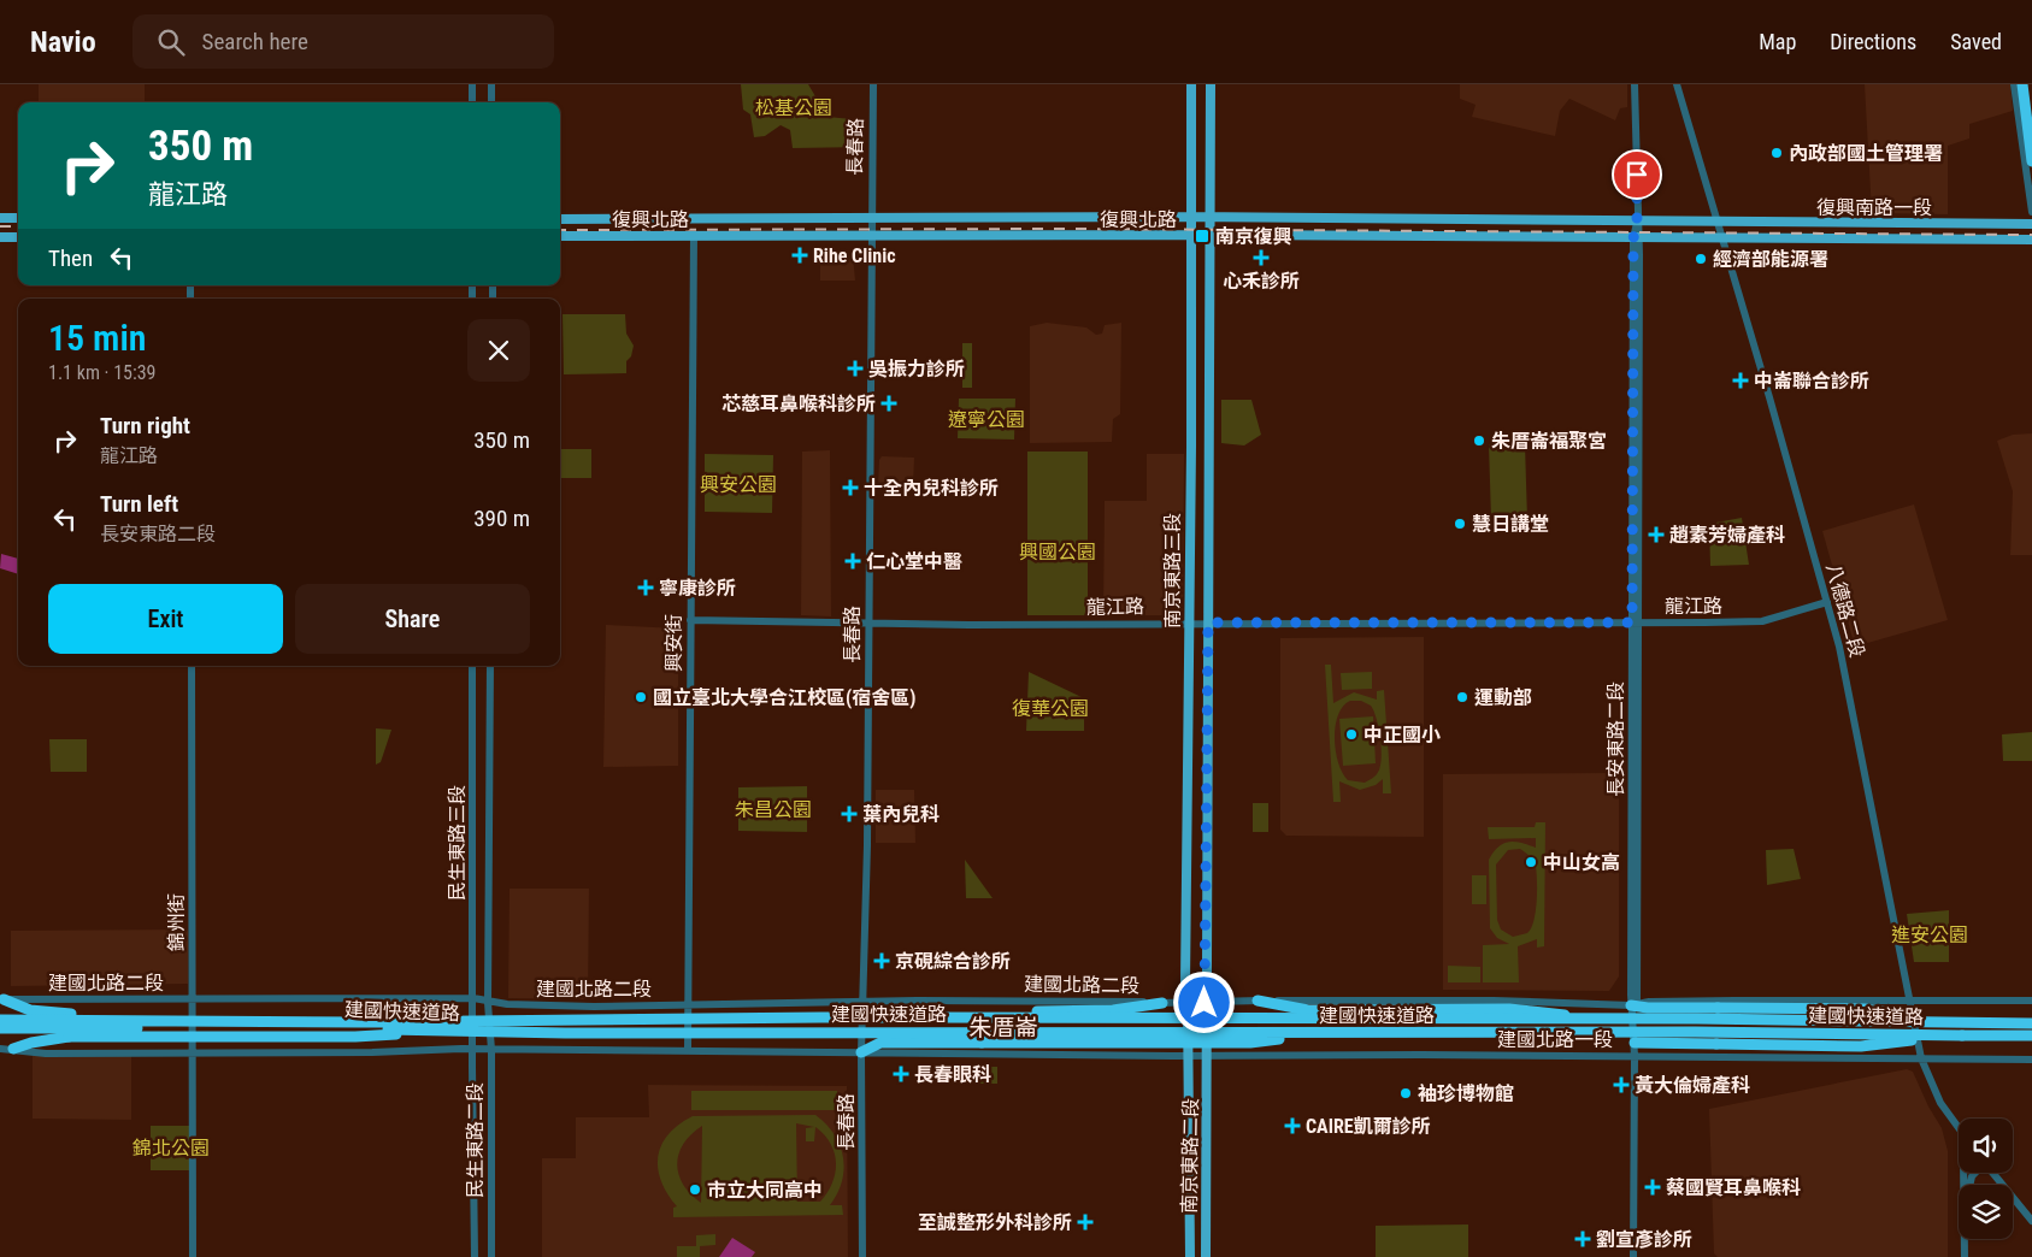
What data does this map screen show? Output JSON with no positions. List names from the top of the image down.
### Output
{
  "streets": {
    "highway": ["建國快速道路"],
    "main road": [
      "復興南路一段",
      "復興北路",
      "南京東路三段",
      "南京東路二段"
    ],
    "street": [
      "長春路",
      "龍江路",
      "八德路二段",
      "興安街",
      "長安東路二段",
      "民生東路三段",
      "錦州街",
      "建國北路二段",
      "建國北路一段",
      "民生東路二段"
    ]
  },
  "crossings": [
    ["長春路", "復興北路"],
    ["長春路", "龍江路"],
    ["長春路", "建國北路二段"],
    ["復興南路一段", "復興北路"],
    ["復興南路一段", "八德路二段"],
    ["復興北路", "南京東路三段"],
    ["復興北路", "八德路二段"],
    ["復興北路", "興安街"],
    ["復興北路", "長安東路二段"],
    ["南京東路三段", "龍江路"],
    ["南京東路三段", "建國北路二段"],
    ["南京東路三段", "建國北路一段"],
    ["南京東路三段", "南京東路二段"],
    ["龍江路", "八德路二段"],
    ["龍江路", "興安街"],
    ["龍江路", "長安東路二段"],
    ["八德路二段", "建國北路一段"],
    ["興安街", "建國北路二段"],
    ["長安東路二段", "建國北路一段"],
    ["民生東路三段", "建國北路二段"],
    ["民生東路三段", "民生東路二段"],
    ["錦州街", "建國北路二段"],
    ["建國北路二段", "建國北路一段"],
    ["建國北路一段", "南京東路二段"]
  ],
  "districts": ["朱厝崙"],
  "parks": [
    "松基公園",
    "遼寧公園",
    "興安公園",
    "興國公園",
    "復華公園",
    "朱昌公園",
    "進安公園",
    "錦北公園"
  ],
  "places": {
    "other": [
      "內政部國土管理署",
      "經濟部能源署",
      "朱厝崙福聚宮",
      "慧日講堂",
      "國立臺北大學合江校區(宿舍區)",
      "運動部",
      "中正國小",
      "中山女高",
      "袖珍博物館",
      "市立大同高中"
    ],
    "transit": ["南京復興"],
    "health": [
      "Rihe Clinic",
      "心禾診所",
      "吳振力診所",
      "中崙聯合診所",
      "芯慈耳鼻喉科診所",
      "十全內兒科診所",
      "趙素芳婦產科",
      "仁心堂中醫",
      "寧康診所",
      "葉內兒科",
      "京硯綜合診所",
      "長春眼科",
      "黃大倫婦產科",
      "CAIRE凱爾診所",
      "蔡國賢耳鼻喉科",
      "至誠整形外科診所",
      "劉宣彥診所"
    ]
  },
  "page": {
    "header": "Navio",
    "search": "Search here",
    "nav": ["Map", "Directions", "Saved"],
    "turn": ["350 m", "龍江路"],
    "then": "Then",
    "heading": ["15 min", "1.1 km · 15:39"],
    "list": [
      {
        "name": "Turn right",
        "note": "龍江路",
        "value": "350 m"
      },
      {
        "name": "Turn left",
        "note": "長安東路二段",
        "value": "390 m"
      }
    ],
    "buttons": ["Exit", "Share"]
  }
}
